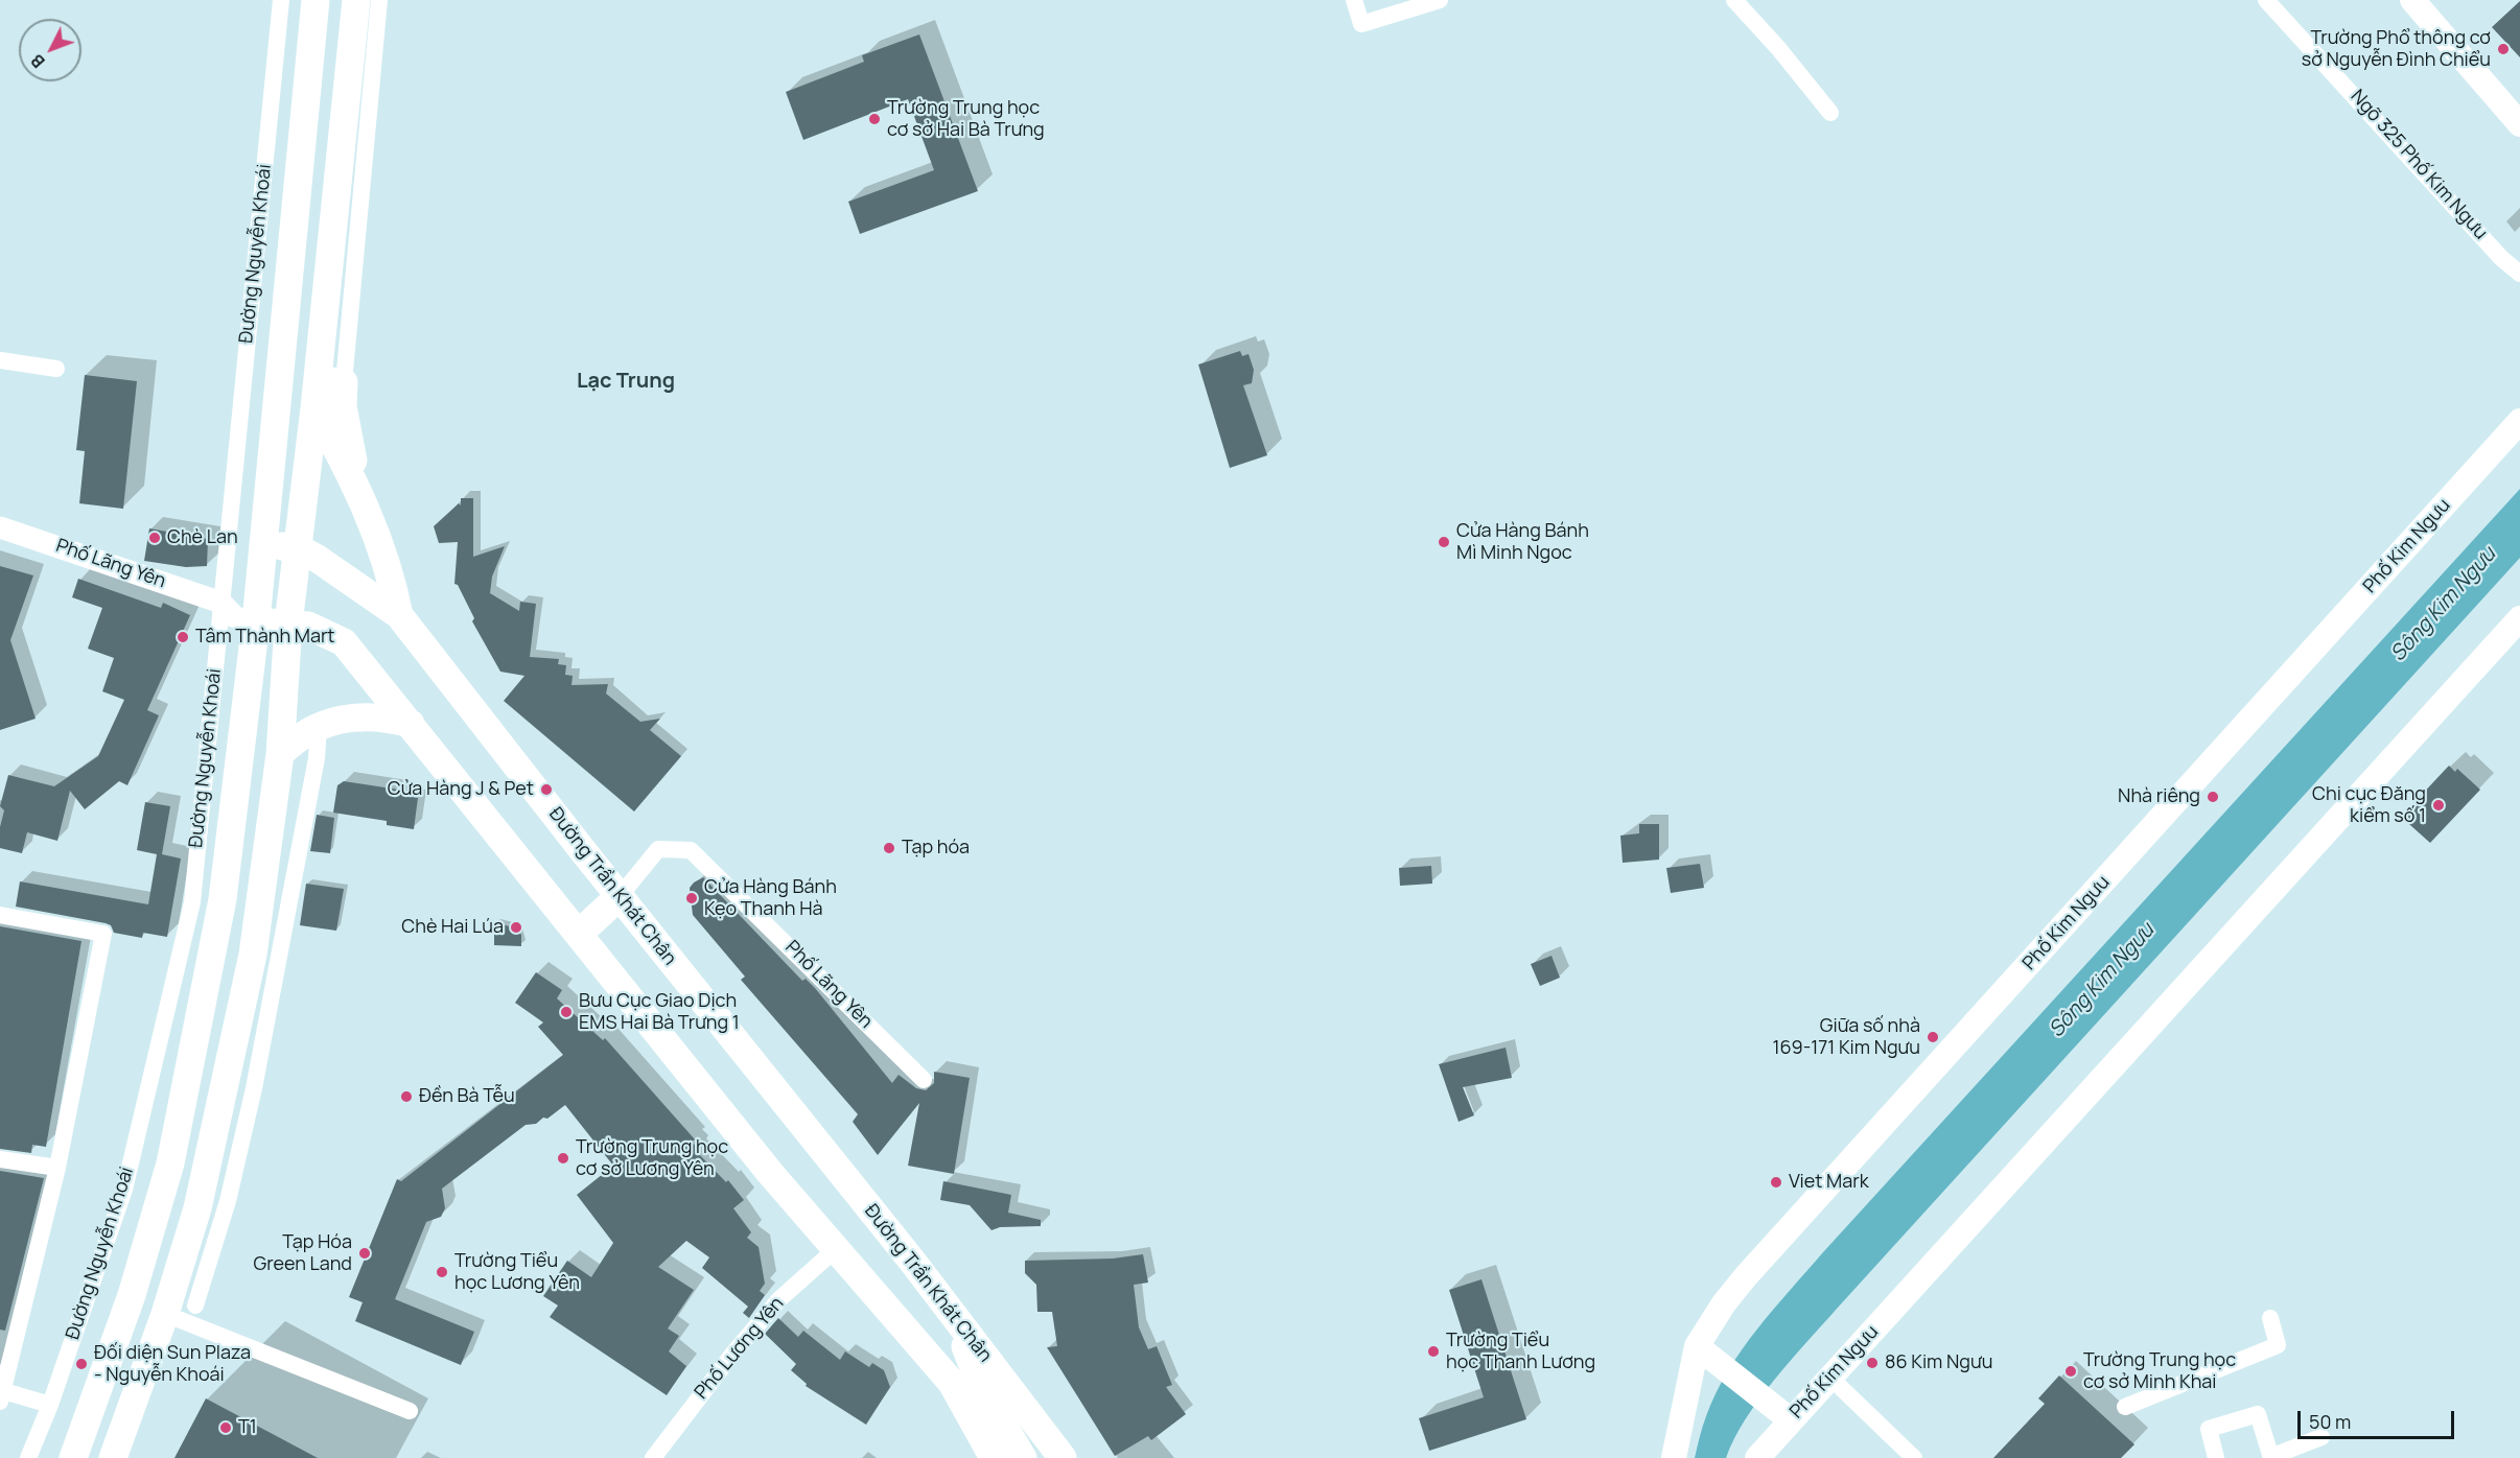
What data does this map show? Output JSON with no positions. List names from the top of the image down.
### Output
{
  "streets": {
    "main road": ["Đường Nguyễn Khoái", "Phố Kim Ngưu", "Đường Trần Khát Chân"],
    "street": ["Ngõ 325 Phố Kim Ngưu", "Phố Lãng Yên", "Phố Lương Yên"]
  },
  "crossings": [
    ["Đường Nguyễn Khoái", "Phố Lãng Yên"],
    ["Đường Nguyễn Khoái", "Đường Trần Khát Chân"],
    ["Phố Lãng Yên", "Đường Trần Khát Chân"]
  ],
  "districts": ["Lạc Trung"],
  "water": ["Sông Kim Ngưu"],
  "places": [
    "Trường Phổ thông cơ sở Nguyễn Đình Chiểu",
    "Trường Trung học cơ sở Hai Bà Trưng",
    "Chè Lan",
    "Cửa Hàng Bánh Mì Minh Ngoc",
    "Tâm Thành Mart",
    "Cửa Hàng J & Pet",
    "Nhà riêng",
    "Chi cục Đăng kiểm số 1",
    "Tạp hóa",
    "Cửa Hàng Bánh Kẹo Thanh Hà",
    "Chè Hai Lúa",
    "Bưu Cục Giao Dịch EMS Hai Bà Trưng 1",
    "Giữa số nhà 169-171 Kim Ngưu",
    "Đền Bà Tễu",
    "Trường Trung học cơ sở Lương Yên",
    "Viet Mark",
    "Tạp Hóa Green Land",
    "Trường Tiểu học Lương Yên",
    "Trường Tiểu học Thanh Lương",
    "86 Kim Ngưu",
    "Đối diện Sun Plaza - Nguyễn Khoái",
    "Trường Trung học cơ sở Minh Khai",
    "T1"
  ],
  "scale_bar": "50 m",
  "north": "bottom left"
}
